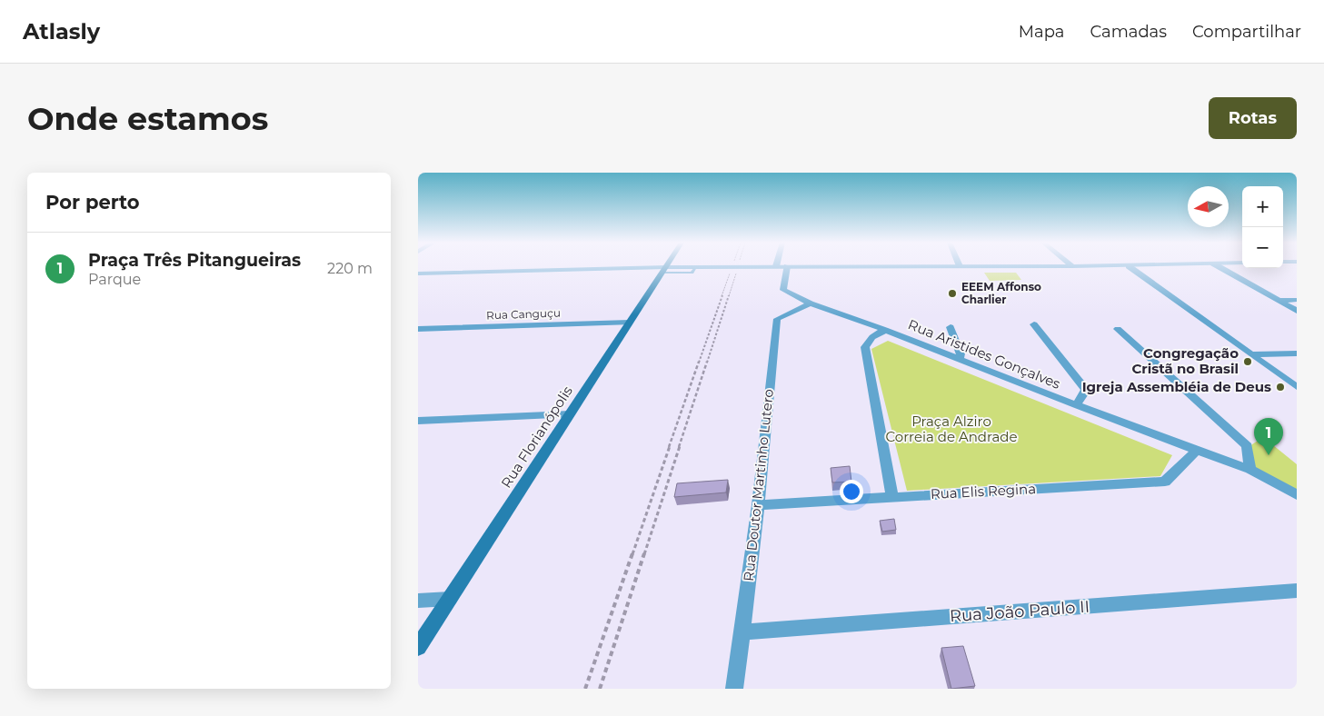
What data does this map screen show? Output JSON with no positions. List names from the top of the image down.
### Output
{
  "streets": {
    "main road": ["Rua Florianópolis"],
    "street": [
      "Rua Canguçu",
      "Rua Aristides Gonçalves",
      "Rua Doutor Martinho Lutero",
      "Rua Elis Regina",
      "Rua João Paulo II"
    ]
  },
  "crossings": [
    ["Rua Canguçu", "Rua Florianópolis"],
    ["Rua Aristides Gonçalves", "Rua Doutor Martinho Lutero"],
    ["Rua Aristides Gonçalves", "Rua Elis Regina"],
    ["Rua Doutor Martinho Lutero", "Rua Elis Regina"],
    ["Rua Doutor Martinho Lutero", "Rua João Paulo II"]
  ],
  "parks": ["Praça Alziro Correia de Andrade"],
  "places": ["EEEM Affonso Charlier", "Congregação Cristã no Brasil", "Igreja Assembléia de Deus"],
  "north": "left",
  "page": {
    "header": "Atlasly",
    "nav": ["Mapa", "Camadas", "Compartilhar"],
    "buttons": "Rotas",
    "title": "Onde estamos",
    "heading": "Por perto",
    "map_buttons": ["+", "−"],
    "list": [
      {
        "mark": "1",
        "name": "Praça Três Pitangueiras",
        "note": "Parque",
        "value": "220 m"
      }
    ],
    "pins": "1"
  }
}
